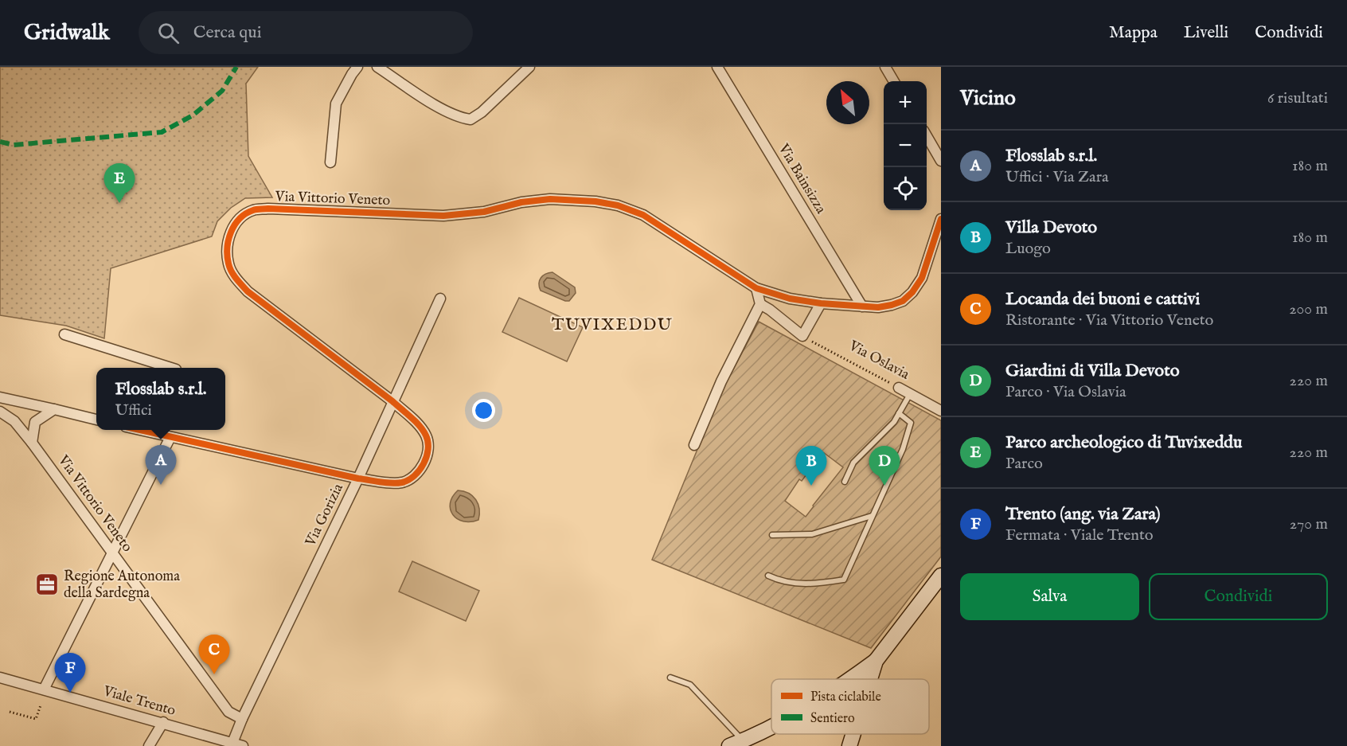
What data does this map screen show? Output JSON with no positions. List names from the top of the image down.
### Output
{
  "streets": {
    "street": [
      "Via Bainsizza",
      "Via Vittorio Veneto",
      "Via Oslavia",
      "Via Gorizia",
      "Viale Trento"
    ]
  },
  "crossings": [
    ["Via Bainsizza", "Via Vittorio Veneto"],
    ["Via Vittorio Veneto", "Via Gorizia"],
    ["Via Gorizia", "Viale Trento"]
  ],
  "districts": ["TUVIXEDDU"],
  "places": {
    "office": ["Regione Autonoma della Sardegna"]
  },
  "legend": ["Pista ciclabile", "Sentiero"],
  "north": "top left",
  "page": {
    "header": "Gridwalk",
    "search": "Cerca qui",
    "nav": ["Mappa", "Livelli", "Condividi"],
    "heading": ["Vicino", "6 risultati"],
    "map_buttons": ["+", "−"],
    "list": [
      {
        "mark": "A",
        "name": "Flosslab s.r.l.",
        "note": "Uffici · Via Zara",
        "value": "180 m"
      },
      {
        "mark": "B",
        "name": "Villa Devoto",
        "note": "Luogo",
        "value": "180 m"
      },
      {
        "mark": "C",
        "name": "Locanda dei buoni e cattivi",
        "note": "Ristorante · Via Vittorio Veneto",
        "value": "200 m"
      },
      {
        "mark": "D",
        "name": "Giardini di Villa Devoto",
        "note": "Parco · Via Oslavia",
        "value": "220 m"
      },
      {
        "mark": "E",
        "name": "Parco archeologico di Tuvixeddu",
        "note": "Parco",
        "value": "220 m"
      },
      {
        "mark": "F",
        "name": "Trento (ang. via Zara)",
        "note": "Fermata · Viale Trento",
        "value": "270 m"
      }
    ],
    "pins": [
      "E",
      "A",
      "B",
      "D",
      "C",
      "F"
    ],
    "popup": ["Flosslab s.r.l.", "Uffici"],
    "buttons": ["Salva", "Condividi"]
  }
}
